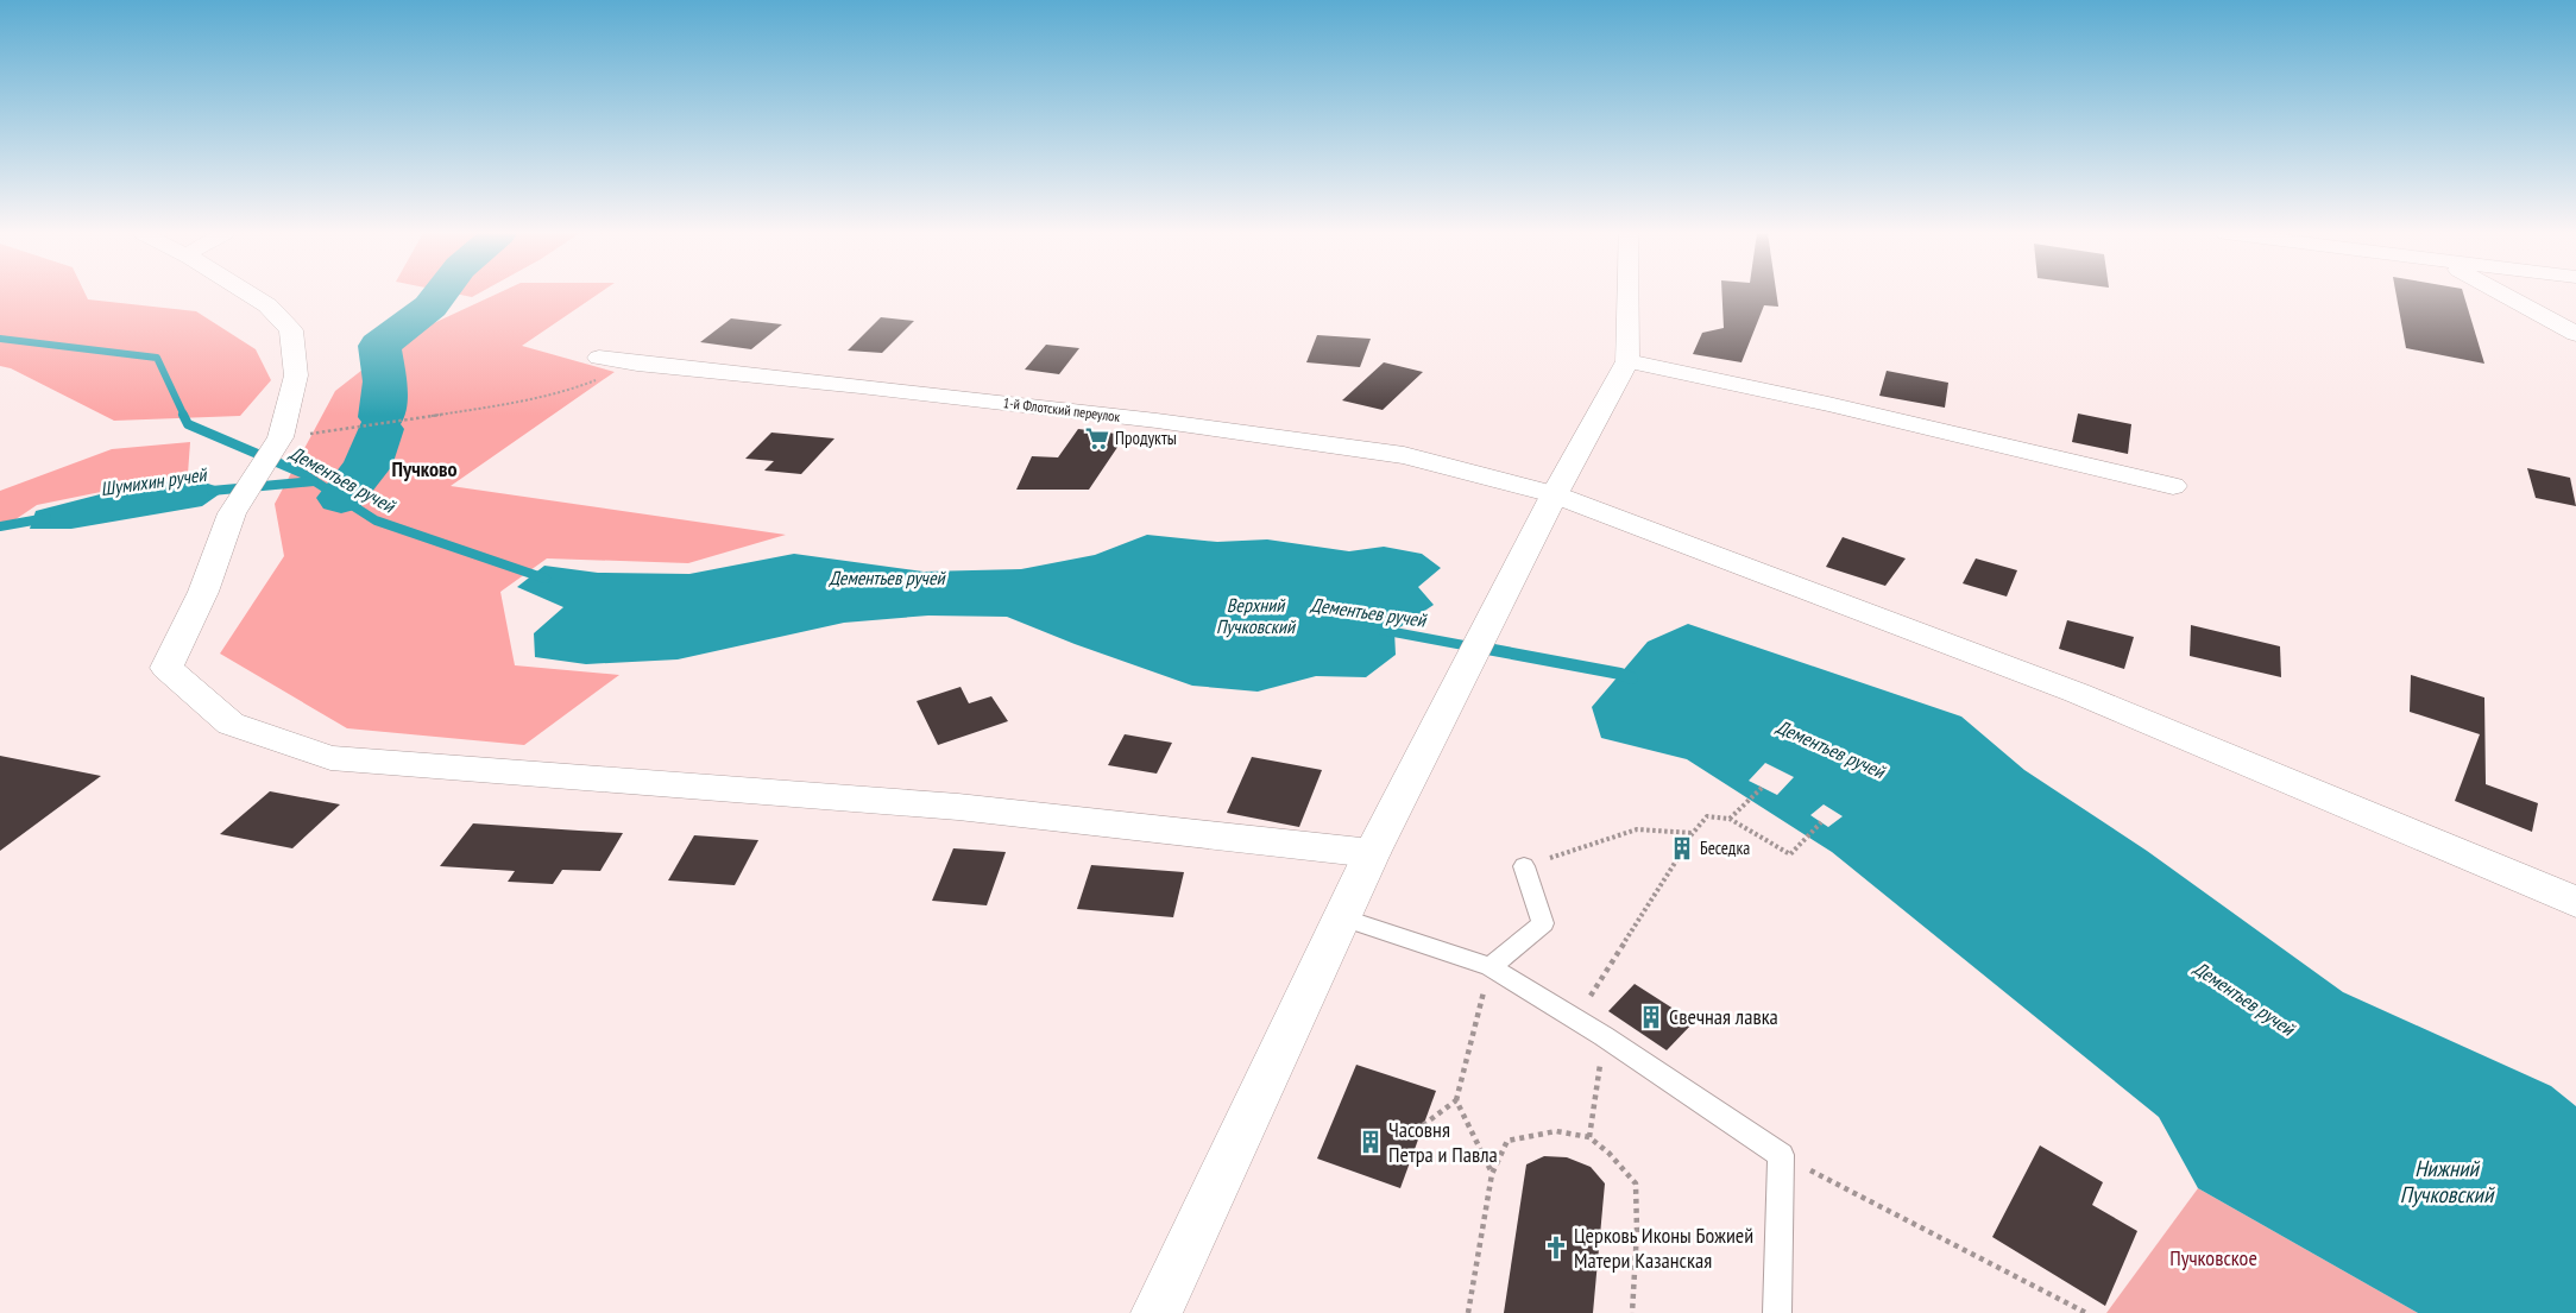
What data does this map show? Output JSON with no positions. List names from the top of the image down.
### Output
{
  "streets": {
    "street": ["1-й Флотский переулок"]
  },
  "districts": ["Пучково"],
  "water": [
    "Дементьев ручей",
    "Шумихин ручей",
    "Верхний Пучковский",
    "Нижний Пучковский"
  ],
  "parks": ["Пучковское"],
  "places": {
    "supermarket": ["Продукты"],
    "building": ["Беседка", "Свечная лавка", "Часовня Петра и Павла"],
    "church": ["Церковь Иконы Божией Матери Казанская"]
  }
}
